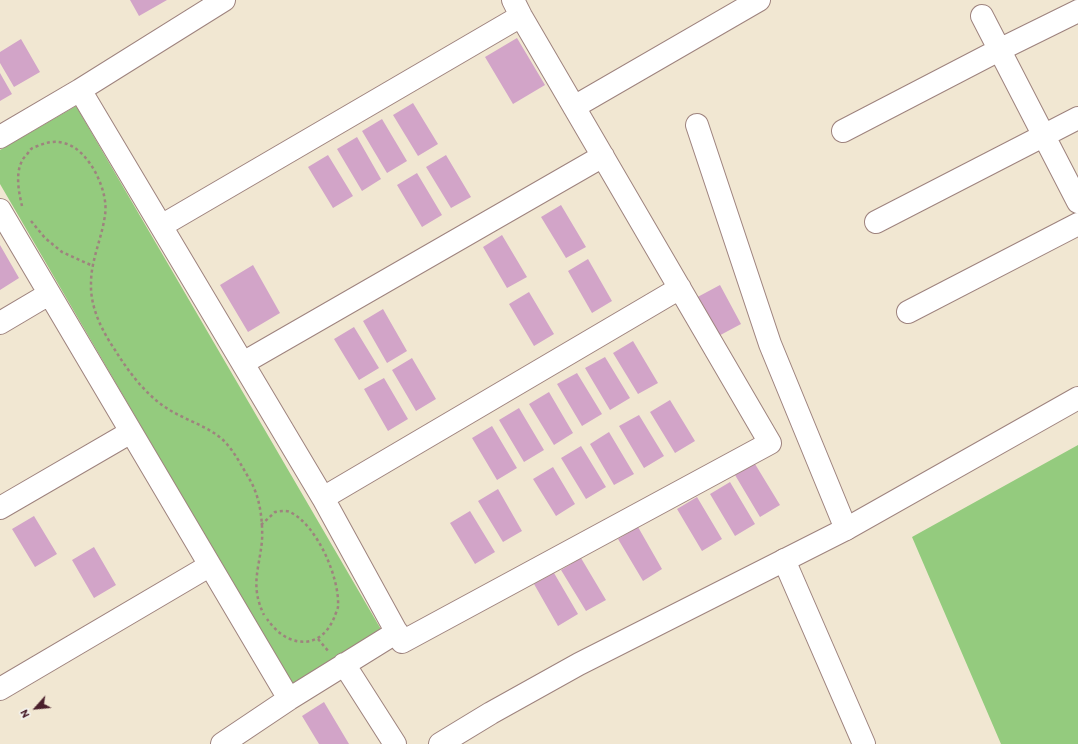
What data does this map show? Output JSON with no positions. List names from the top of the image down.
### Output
{
  "north": "bottom left"
}
